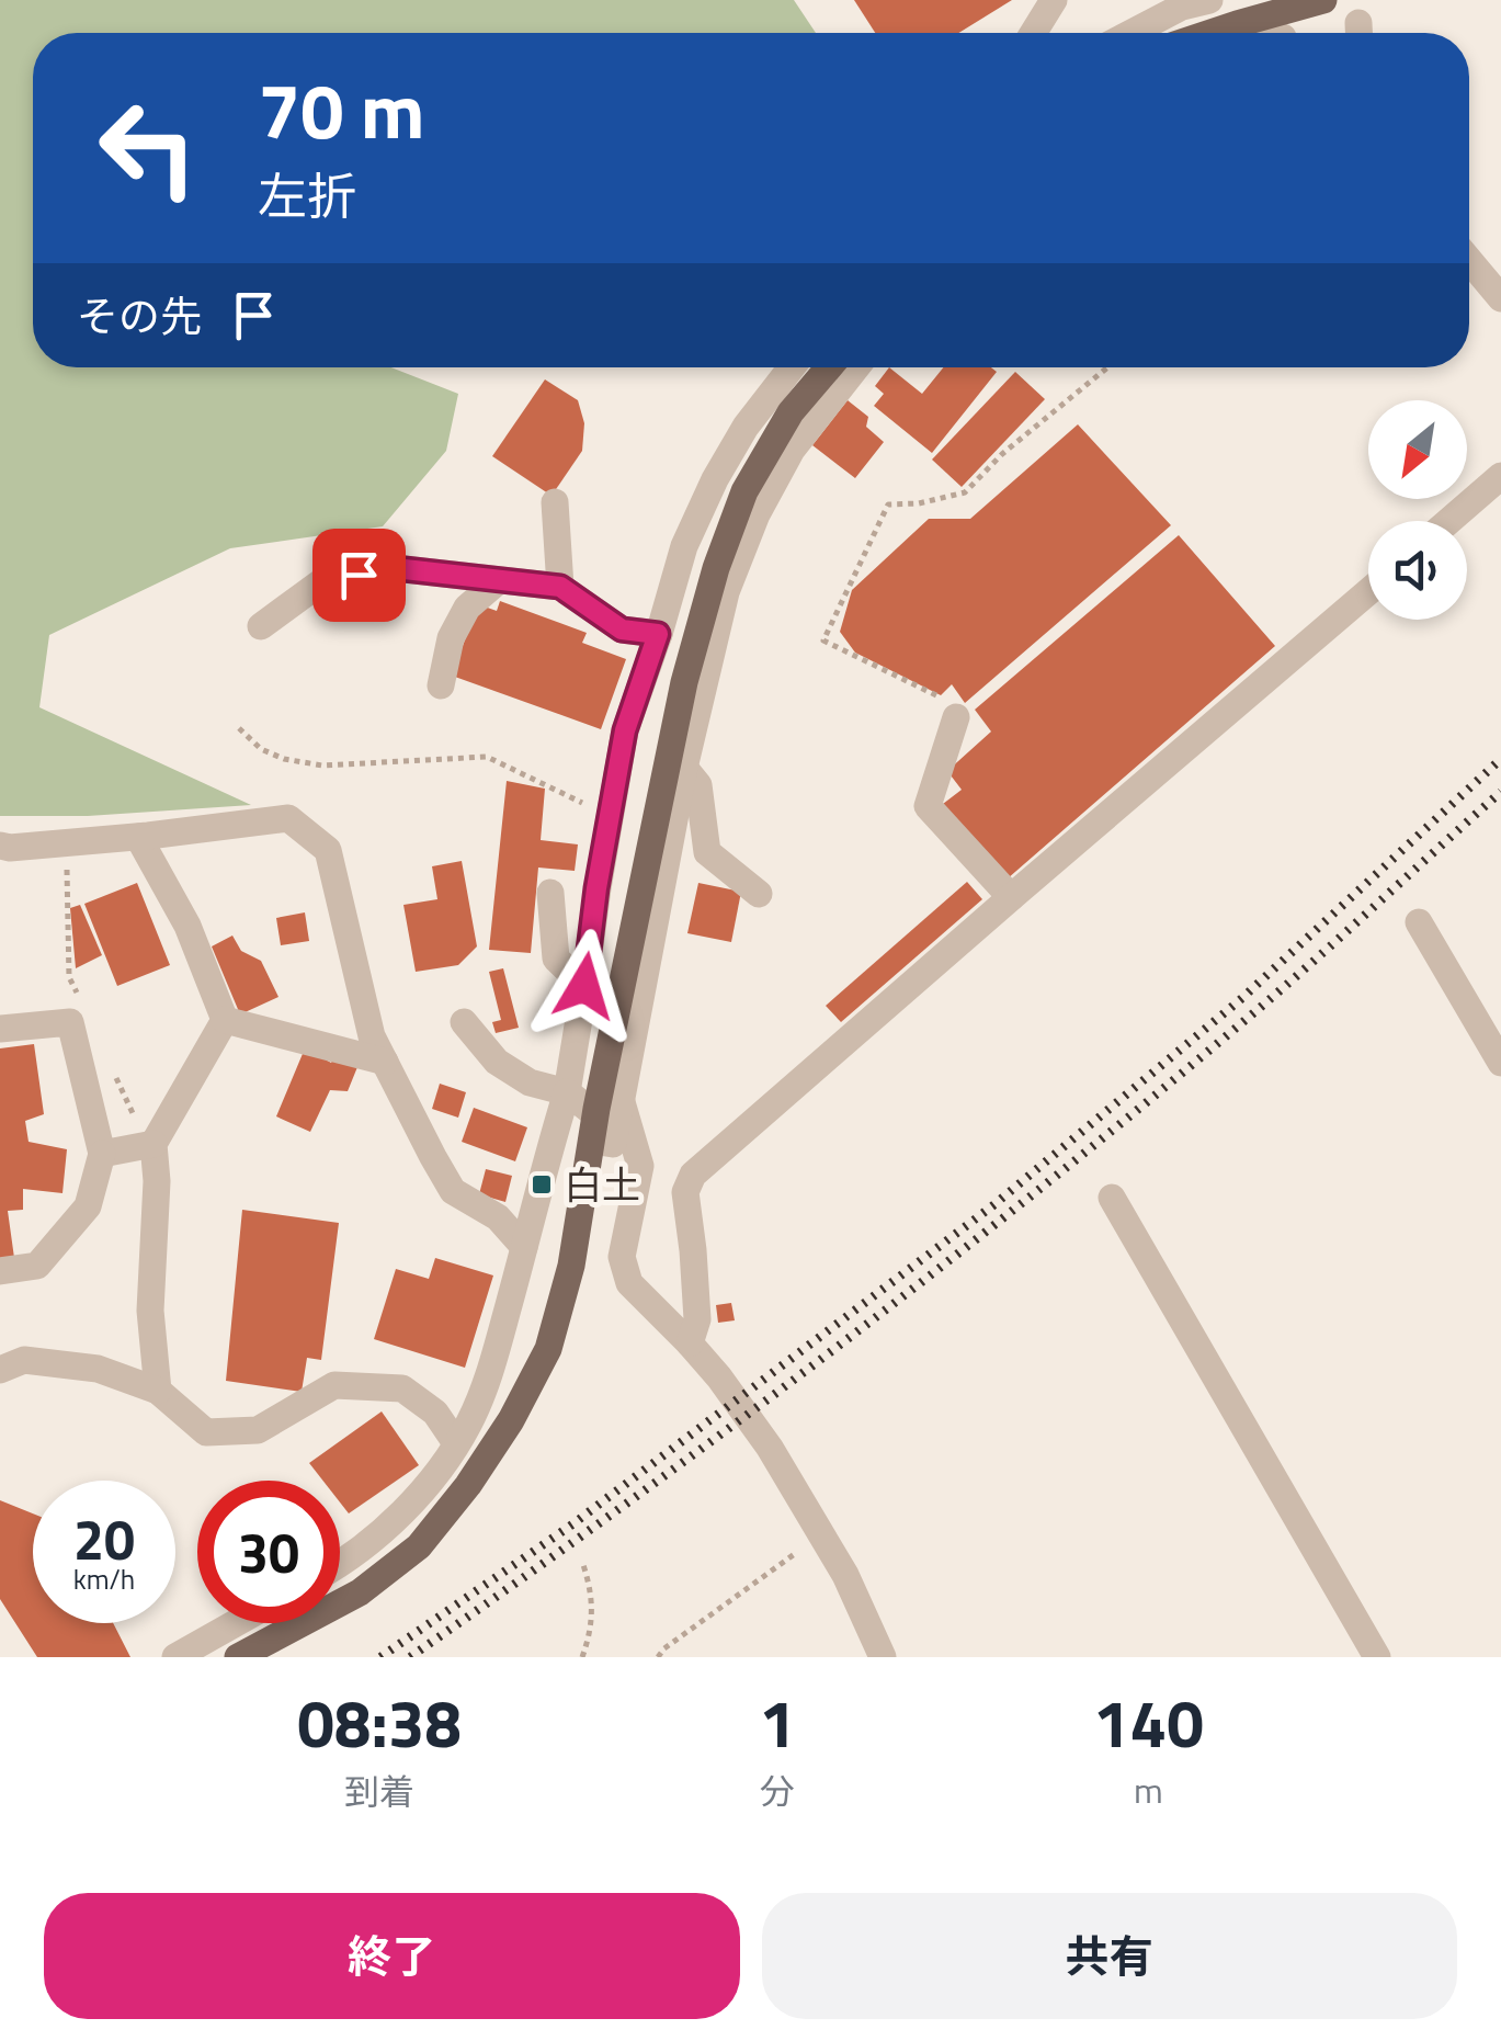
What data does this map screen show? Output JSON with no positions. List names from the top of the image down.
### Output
{
  "places": {
    "transit": ["白土"]
  },
  "north": "bottom left",
  "page": {
    "turn": ["70 m", "左折"],
    "then": "その先",
    "speed": "20 km/h",
    "limit": "30",
    "eta": [
      "08:38",
      "到着",
      "1",
      "分",
      "140",
      "m"
    ],
    "buttons": ["終了", "共有"]
  }
}
